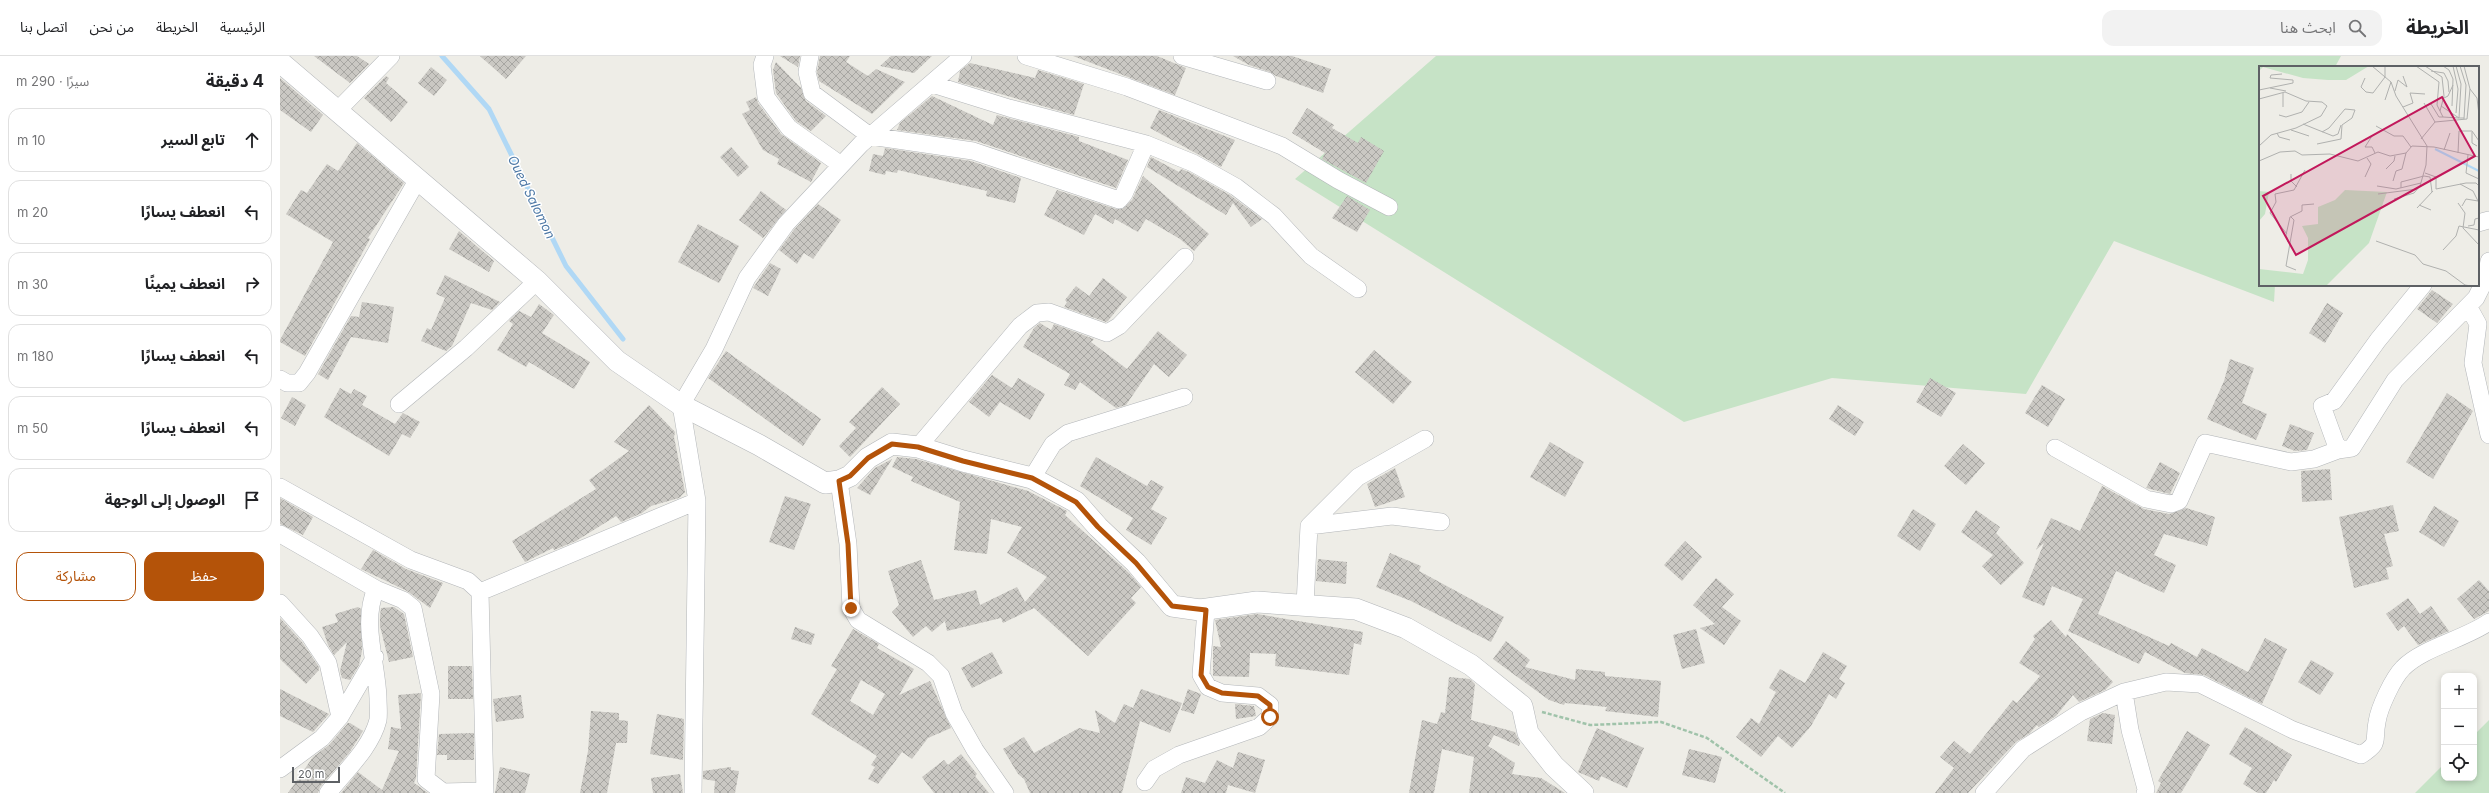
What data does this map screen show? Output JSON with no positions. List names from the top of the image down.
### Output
{
  "water": ["Oued Salomon"],
  "scale_bar": "20 m",
  "page": {
    "header": "الخريطة",
    "search": "ابحث هنا",
    "nav": [
      "الرئيسية",
      "الخريطة",
      "من نحن",
      "اتصل بنا"
    ],
    "heading": ["4 دقيقة", "سيرًا · 290 m"],
    "list": [
      ["تابع السير", "10 m"],
      ["انعطف يسارًا", "20 m"],
      ["انعطف يمينًا", "30 m"],
      ["انعطف يسارًا", "180 m"],
      ["انعطف يسارًا", "50 m"],
      "الوصول إلى الوجهة"
    ],
    "buttons": ["حفظ", "مشاركة"],
    "map_buttons": ["+", "−"],
    "scale": "20 m"
  }
}
